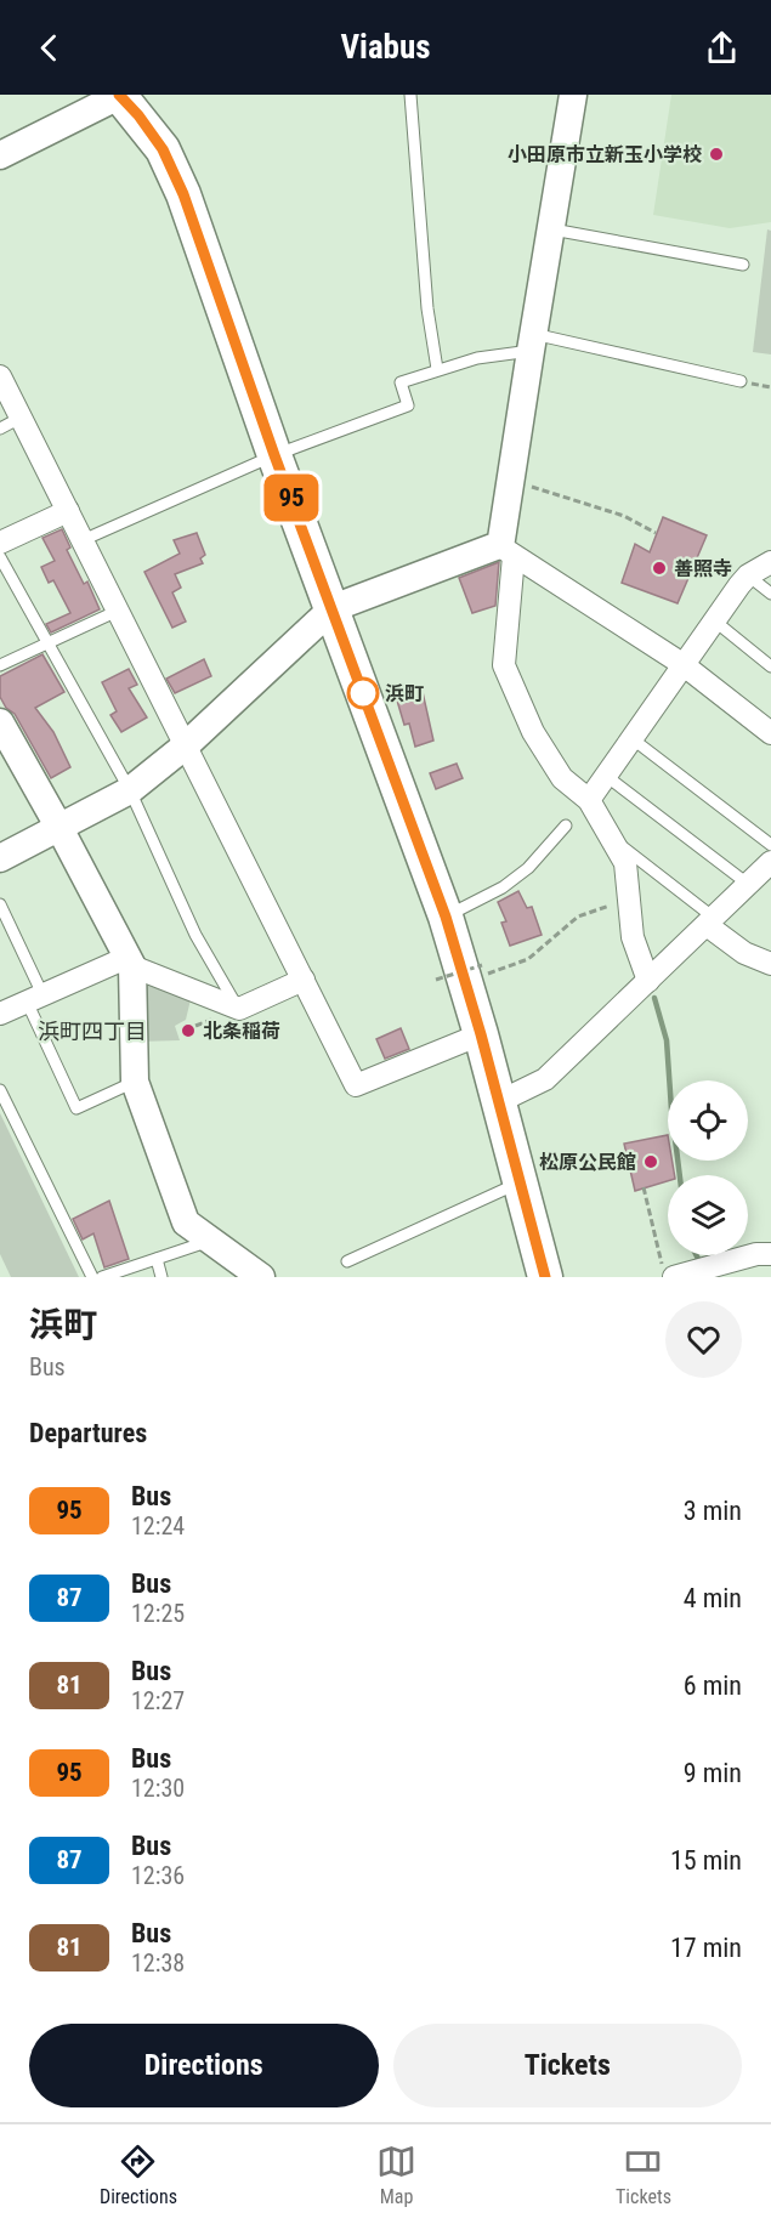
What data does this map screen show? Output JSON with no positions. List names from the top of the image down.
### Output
{
  "districts": ["浜町四丁目"],
  "places": [
    "小田原市立新玉小学校",
    "善照寺",
    "浜町",
    "北条稲荷",
    "松原公民館"
  ],
  "lines": ["bus line 95"],
  "page": {
    "header": "Viabus",
    "on_map": "95",
    "heading": [
      ["浜町", "Bus"],
      "Departures"
    ],
    "list": [
      {
        "mark": "95",
        "name": "Bus",
        "note": "12:24",
        "value": "3 min"
      },
      {
        "mark": "87",
        "name": "Bus",
        "note": "12:25",
        "value": "4 min"
      },
      {
        "mark": "81",
        "name": "Bus",
        "note": "12:27",
        "value": "6 min"
      },
      {
        "mark": "95",
        "name": "Bus",
        "note": "12:30",
        "value": "9 min"
      },
      {
        "mark": "87",
        "name": "Bus",
        "note": "12:36",
        "value": "15 min"
      },
      {
        "mark": "81",
        "name": "Bus",
        "note": "12:38",
        "value": "17 min"
      }
    ],
    "buttons": ["Directions", "Tickets"],
    "tabs": ["Directions", "Map", "Tickets"]
  }
}
